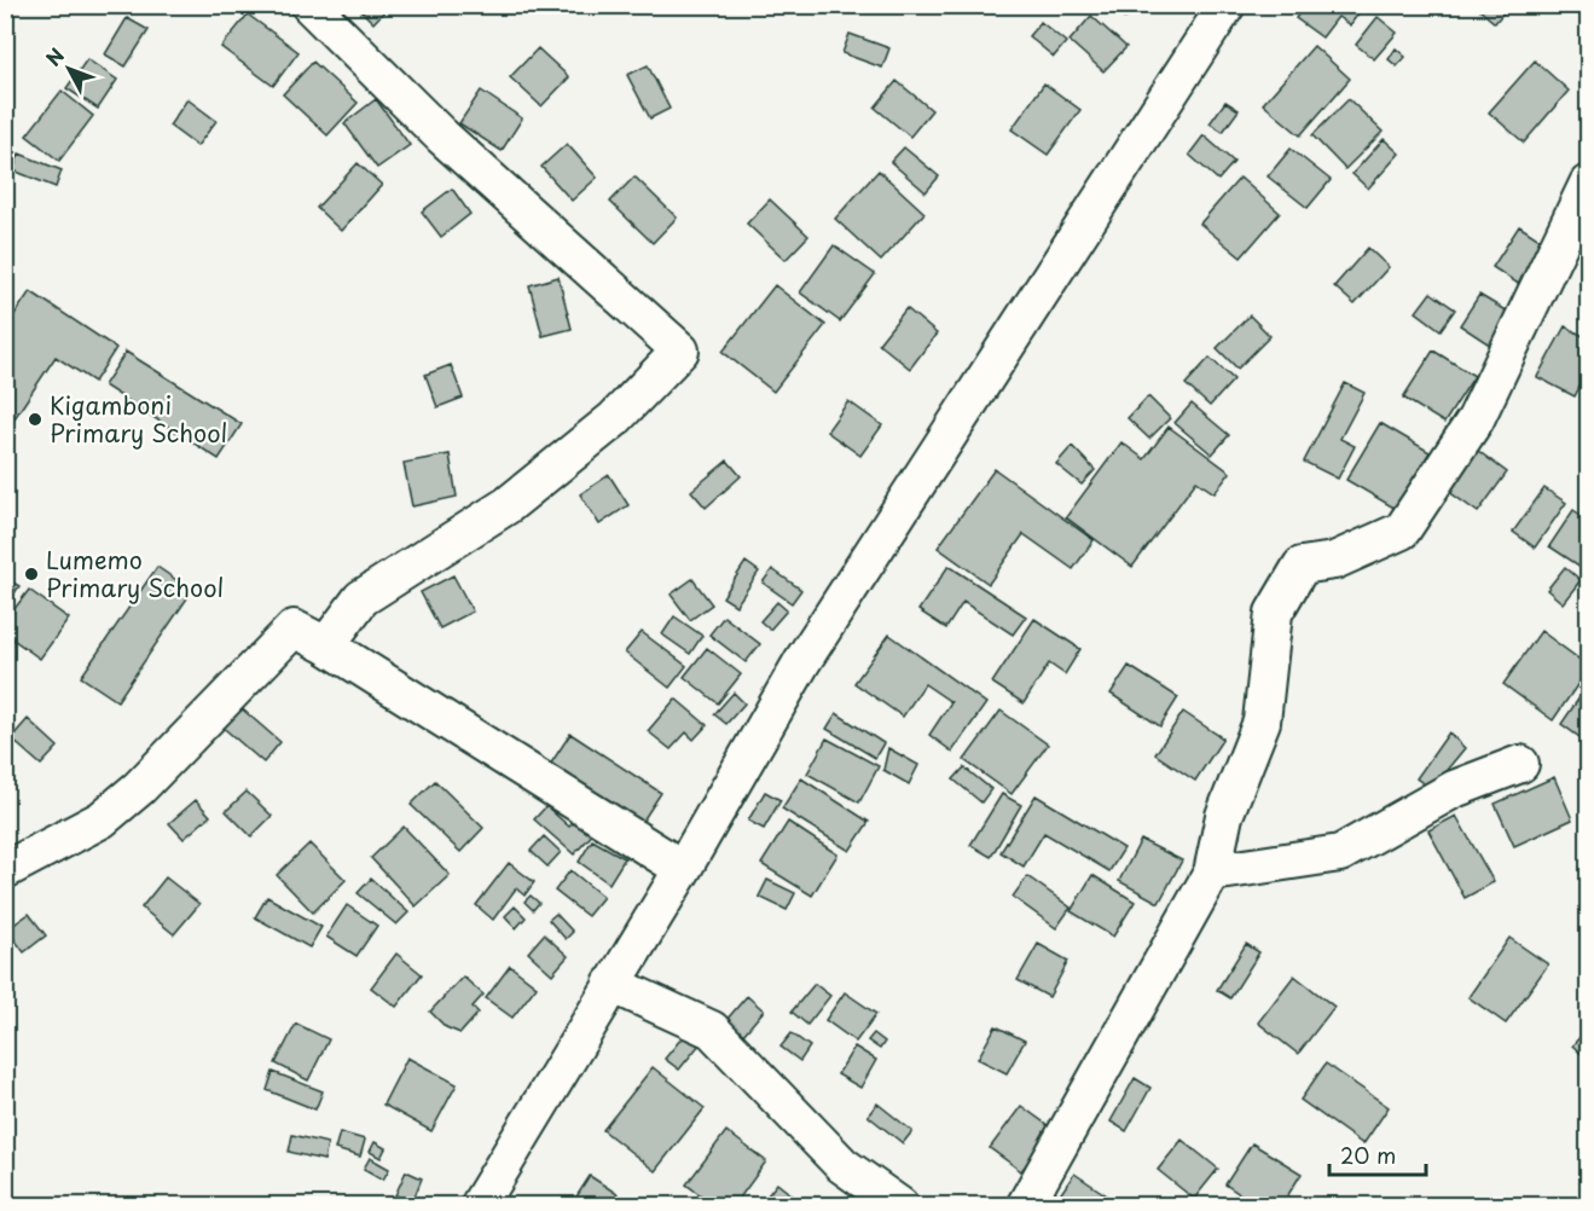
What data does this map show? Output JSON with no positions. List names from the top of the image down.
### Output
{
  "places": ["Kigamboni Primary School", "Lumemo Primary School"],
  "scale_bar": "20 m",
  "north": "top left"
}
